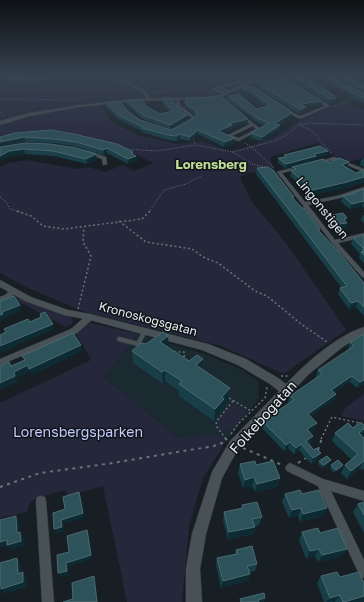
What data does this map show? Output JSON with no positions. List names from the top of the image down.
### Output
{
  "streets": {
    "street": ["Lingonstigen", "Kronoskogsgatan", "Folkebogatan"]
  },
  "crossings": [
    ["Kronoskogsgatan", "Folkebogatan"]
  ],
  "districts": ["Lorensberg"],
  "parks": ["Lorensbergsparken"]
}
